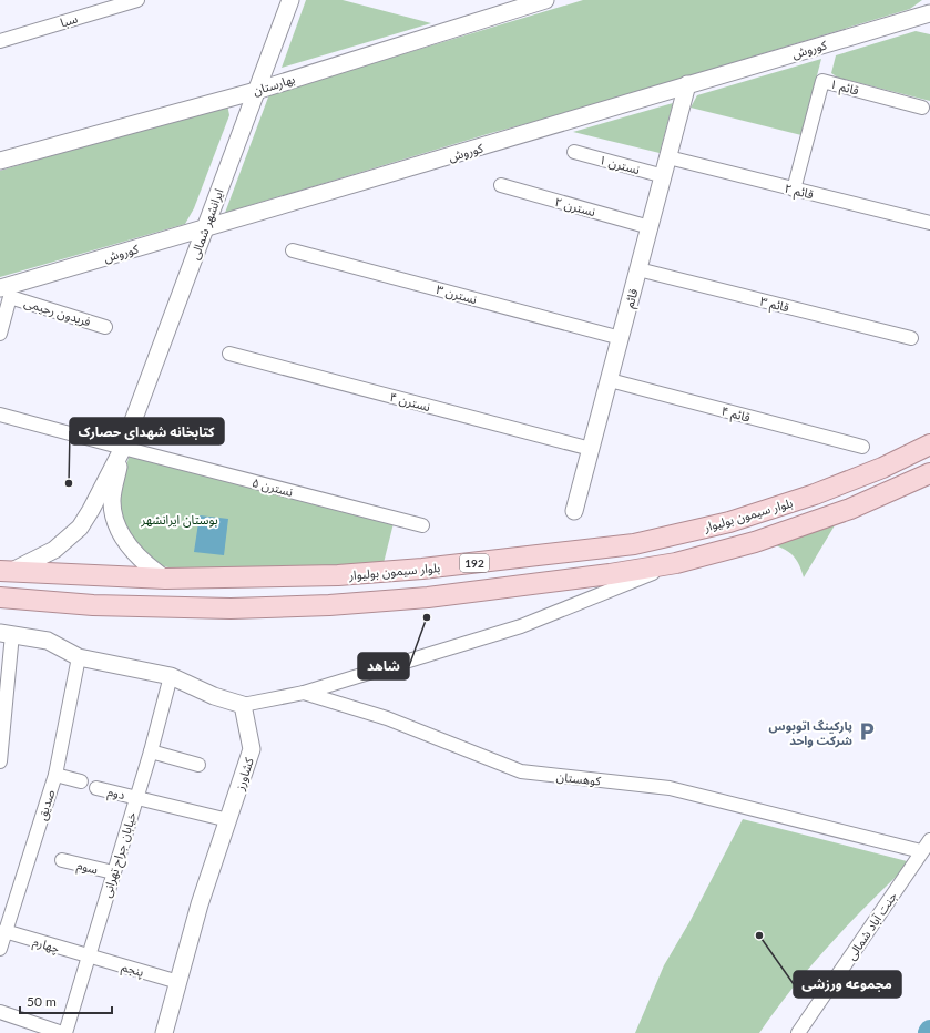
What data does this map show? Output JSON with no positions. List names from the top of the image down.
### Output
{
  "streets": {
    "main road": ["بلوار سیمون بولیوار", "192"],
    "street": [
      "سبا",
      "کوروش",
      "بهارستان",
      "قائم ۱",
      "نسترن ۱",
      "قائم ۲",
      "نسترن ۲",
      "ایرانشهر شمالی",
      "نسترن ۳",
      "قائم",
      "قائم ۳",
      "فریدون رحیمی",
      "نسترن ۴",
      "قائم ۴",
      "نسترن ۵",
      "کشاورز",
      "کوهستان",
      "دوم",
      "صدیق",
      "خیابان جراح تهرانی",
      "سوم",
      "جنت آباد شمالی",
      "چهارم",
      "پنجم"
    ]
  },
  "crossings": [
    ["کوروش", "ایرانشهر شمالی"],
    ["کوروش", "قائم"],
    ["کوروش", "فریدون رحیمی"],
    ["بهارستان", "ایرانشهر شمالی"],
    ["قائم ۱", "قائم ۲"],
    ["نسترن ۱", "قائم"],
    ["قائم ۲", "قائم"],
    ["نسترن ۲", "قائم"],
    ["ایرانشهر شمالی", "نسترن ۵"],
    ["نسترن ۳", "قائم"],
    ["قائم", "قائم ۳"],
    ["قائم", "نسترن ۴"],
    ["قائم", "قائم ۴"],
    ["کشاورز", "کوهستان"],
    ["کشاورز", "دوم"],
    ["کشاورز", "پنجم"],
    ["کوهستان", "جنت آباد شمالی"],
    ["دوم", "خیابان جراح تهرانی"],
    ["صدیق", "چهارم"],
    ["خیابان جراح تهرانی", "سوم"],
    ["خیابان جراح تهرانی", "چهارم"],
    ["خیابان جراح تهرانی", "پنجم"],
    ["چهارم", "پنجم"]
  ],
  "parks": ["بوستان ایرانشهر"],
  "places": {
    "other": ["کتابخانه شهدای حصارک", "شاهد", "مجموعه ورزشی"],
    "parking": ["پارکینگ اتوبوس شرکت واحد"]
  },
  "scale_bar": "50 m"
}
